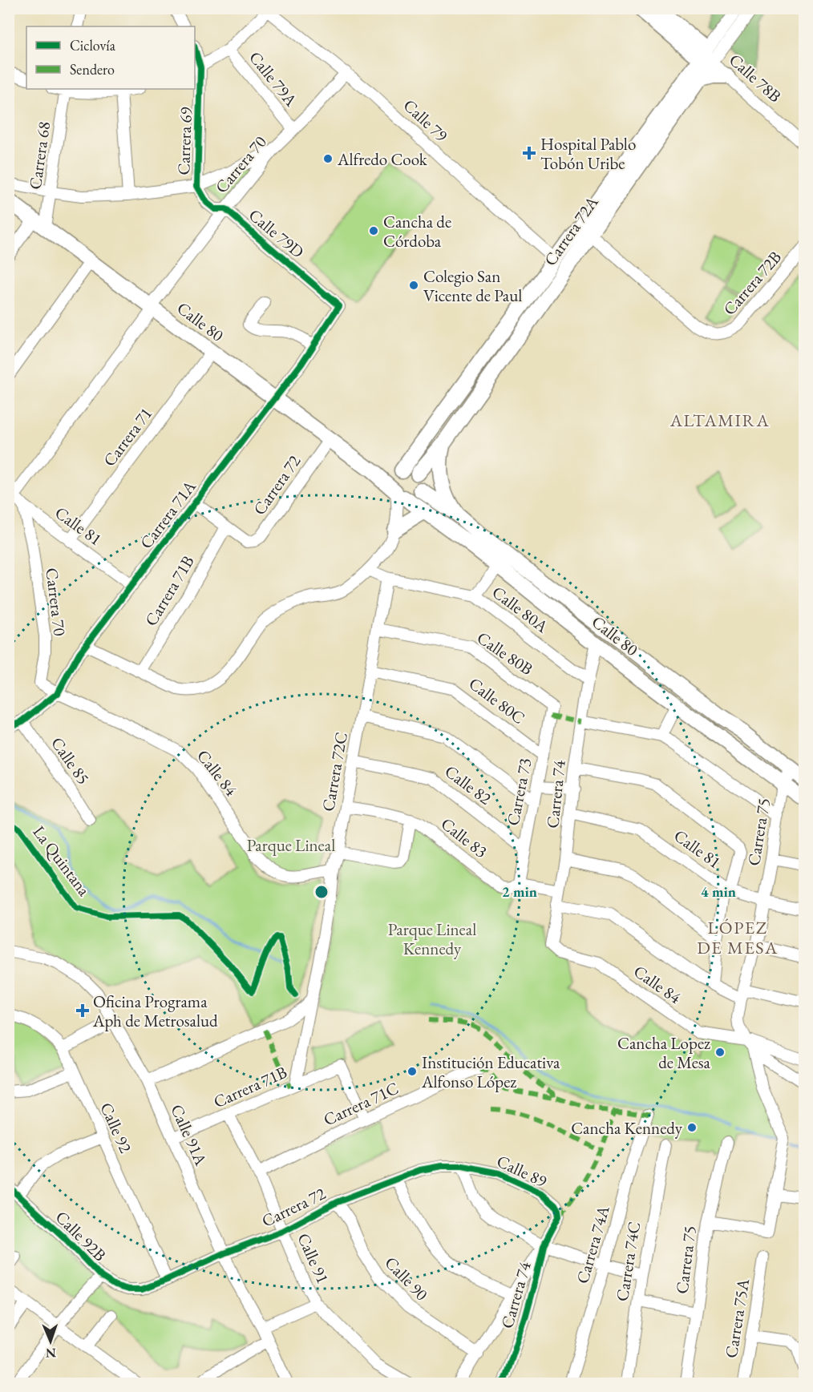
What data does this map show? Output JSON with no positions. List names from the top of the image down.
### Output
{
  "streets": {
    "main road": ["Calle 78B", "Carrera 72A", "Calle 80"],
    "street": [
      "Calle 79A",
      "Calle 79",
      "Carrera 69",
      "Carrera 68",
      "Carrera 70",
      "Calle 79D",
      "Carrera 72B",
      "Carrera 71",
      "Carrera 72",
      "Carrera 71A",
      "Calle 81",
      "Carrera 71B",
      "Calle 80A",
      "Calle 80B",
      "Calle 80C",
      "Calle 85",
      "Carrera 72C",
      "Calle 84",
      "Calle 82",
      "Carrera 73",
      "Carrera 74",
      "Carrera 75",
      "Calle 83",
      "Carrera 71C",
      "Calle 92",
      "Calle 91A",
      "Calle 89",
      "Calle 92B",
      "Carrera 74A",
      "Calle 91",
      "Carrera 74C",
      "Calle 90",
      "Carrera 75A"
    ],
    "cycle path": ["La Quintana"]
  },
  "crossings": [
    ["Calle 78B", "Carrera 72A"],
    ["Calle 79A", "Carrera 70"],
    ["Calle 79", "Carrera 70"],
    ["Calle 79", "Carrera 72A"],
    ["Carrera 69", "Calle 79D"],
    ["Carrera 68", "Calle 80"],
    ["Carrera 70", "Calle 79D"],
    ["Carrera 70", "Calle 80"],
    ["Carrera 70", "Carrera 71A"],
    ["Carrera 70", "Calle 81"],
    ["Carrera 70", "Calle 84"],
    ["Carrera 72A", "Carrera 72B"],
    ["Carrera 72A", "Calle 80"],
    ["Calle 79D", "Carrera 71A"],
    ["Calle 80", "Carrera 71"],
    ["Calle 80", "Carrera 72"],
    ["Calle 80", "Carrera 71A"],
    ["Calle 80", "Carrera 74"],
    ["Calle 80", "Carrera 75"],
    ["Carrera 71", "Calle 81"],
    ["Carrera 72", "Carrera 71B"],
    ["Carrera 72", "Calle 92"],
    ["Carrera 72", "Calle 91A"],
    ["Carrera 72", "Calle 89"],
    ["Carrera 72", "Calle 92B"],
    ["Carrera 72", "Calle 91"],
    ["Carrera 72", "Calle 90"],
    ["Carrera 71A", "Calle 81"],
    ["Carrera 71A", "Calle 85"],
    ["Carrera 71A", "Calle 84"],
    ["Calle 81", "Carrera 74"],
    ["Calle 81", "Carrera 75"],
    ["Carrera 71B", "Carrera 72C"],
    ["Carrera 71B", "Carrera 71C"],
    ["Carrera 71B", "Calle 91A"],
    ["Carrera 71B", "Calle 91"],
    ["Calle 80A", "Carrera 72C"],
    ["Calle 80A", "Carrera 74"],
    ["Calle 80B", "Carrera 72C"],
    ["Calle 80B", "Carrera 73"],
    ["Calle 80C", "Carrera 72C"],
    ["Calle 80C", "Carrera 73"],
    ["Carrera 72C", "Calle 84"],
    ["Carrera 72C", "Calle 82"],
    ["Carrera 72C", "Calle 83"],
    ["Calle 84", "Carrera 74"],
    ["Calle 84", "Carrera 75"],
    ["Calle 82", "Carrera 73"],
    ["Carrera 73", "Calle 83"],
    ["Carrera 74", "Calle 83"],
    ["Carrera 74", "Calle 89"],
    ["Carrera 71C", "Calle 91"]
  ],
  "districts": ["ALTAMIRA", "LÓPEZ DE MESA"],
  "parks": ["Parque Lineal", "Parque Lineal Kennedy"],
  "places": {
    "health": ["Hospital Pablo Tobón Uribe", "Oficina Programa Aph de Metrosalud"],
    "other": [
      "Alfredo Cook",
      "Cancha de Córdoba",
      "Colegio San Vicente de Paul",
      "Cancha Lopez de Mesa",
      "Institución Educativa Alfonso López",
      "Cancha Kennedy"
    ]
  },
  "legend": ["Ciclovía", "Sendero"],
  "north": "bottom",
  "rings": ["2 min", "4 min"]
}
